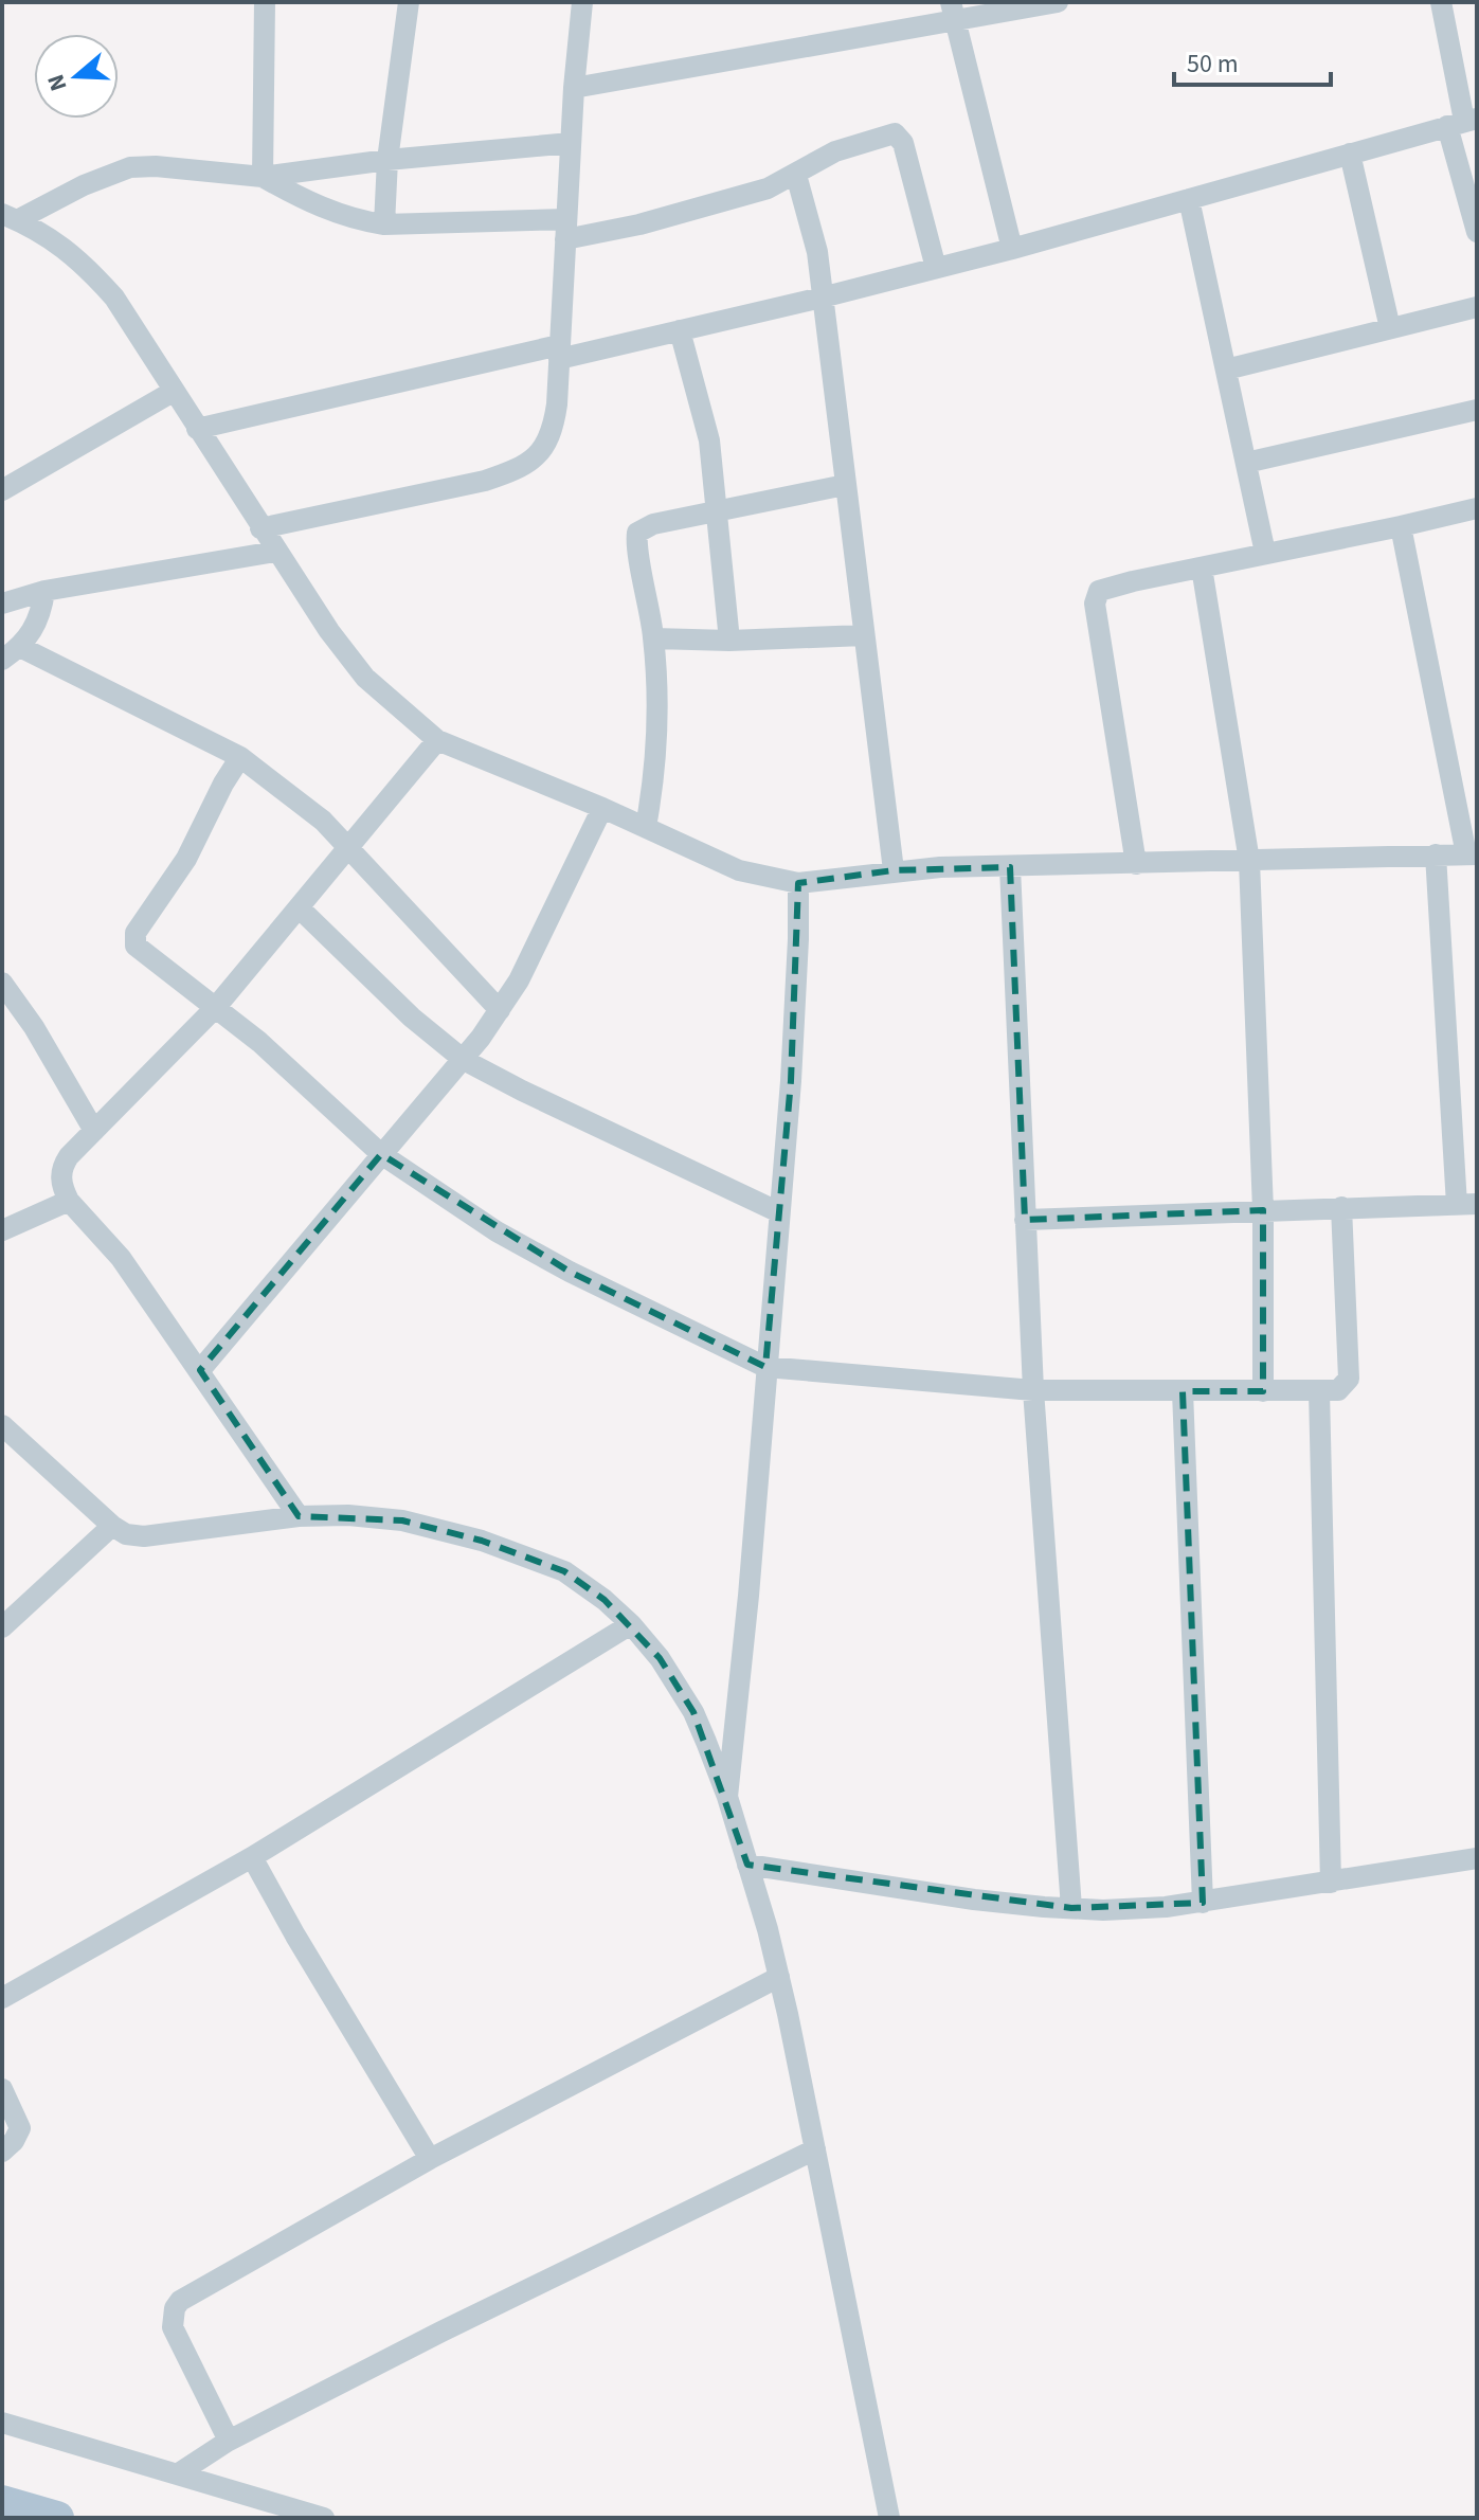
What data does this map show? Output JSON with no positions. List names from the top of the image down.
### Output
{
  "scale_bar": "50 m",
  "north": "left"
}
